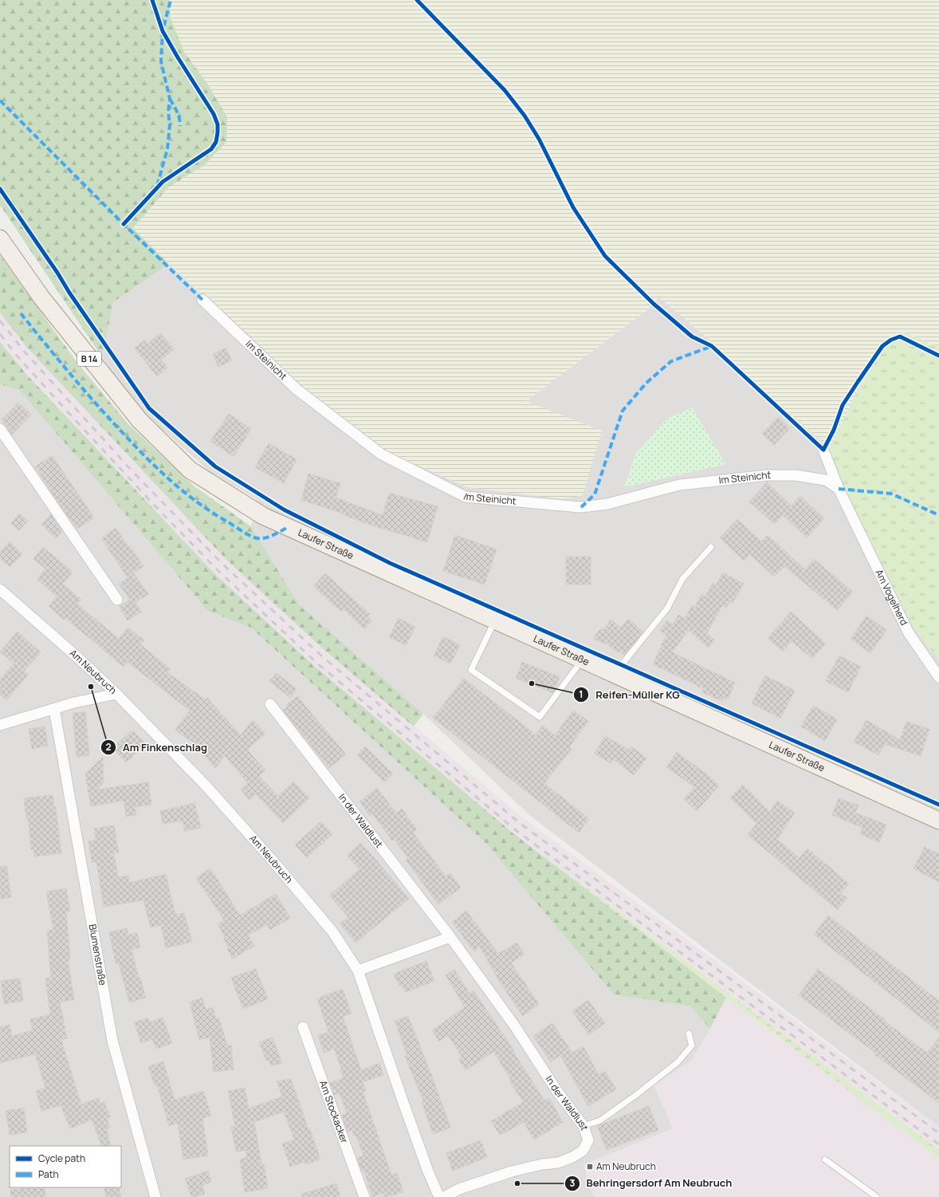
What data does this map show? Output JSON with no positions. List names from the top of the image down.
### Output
{
  "streets": {
    "main road": ["B 14", "Laufer Straße"],
    "street": [
      "Im Steinicht",
      "Am Vogelherd",
      "Am Neubruch",
      "In der Waldlust",
      "Blumenstraße",
      "Am Stockacker"
    ]
  },
  "crossings": [
    ["Im Steinicht", "Am Vogelherd"]
  ],
  "places": {
    "other": ["Reifen-Müller KG", "Am Finkenschlag", "Behringersdorf Am Neubruch"],
    "transit": ["Am Neubruch"]
  },
  "legend": ["Cycle path", "Path"]
}
